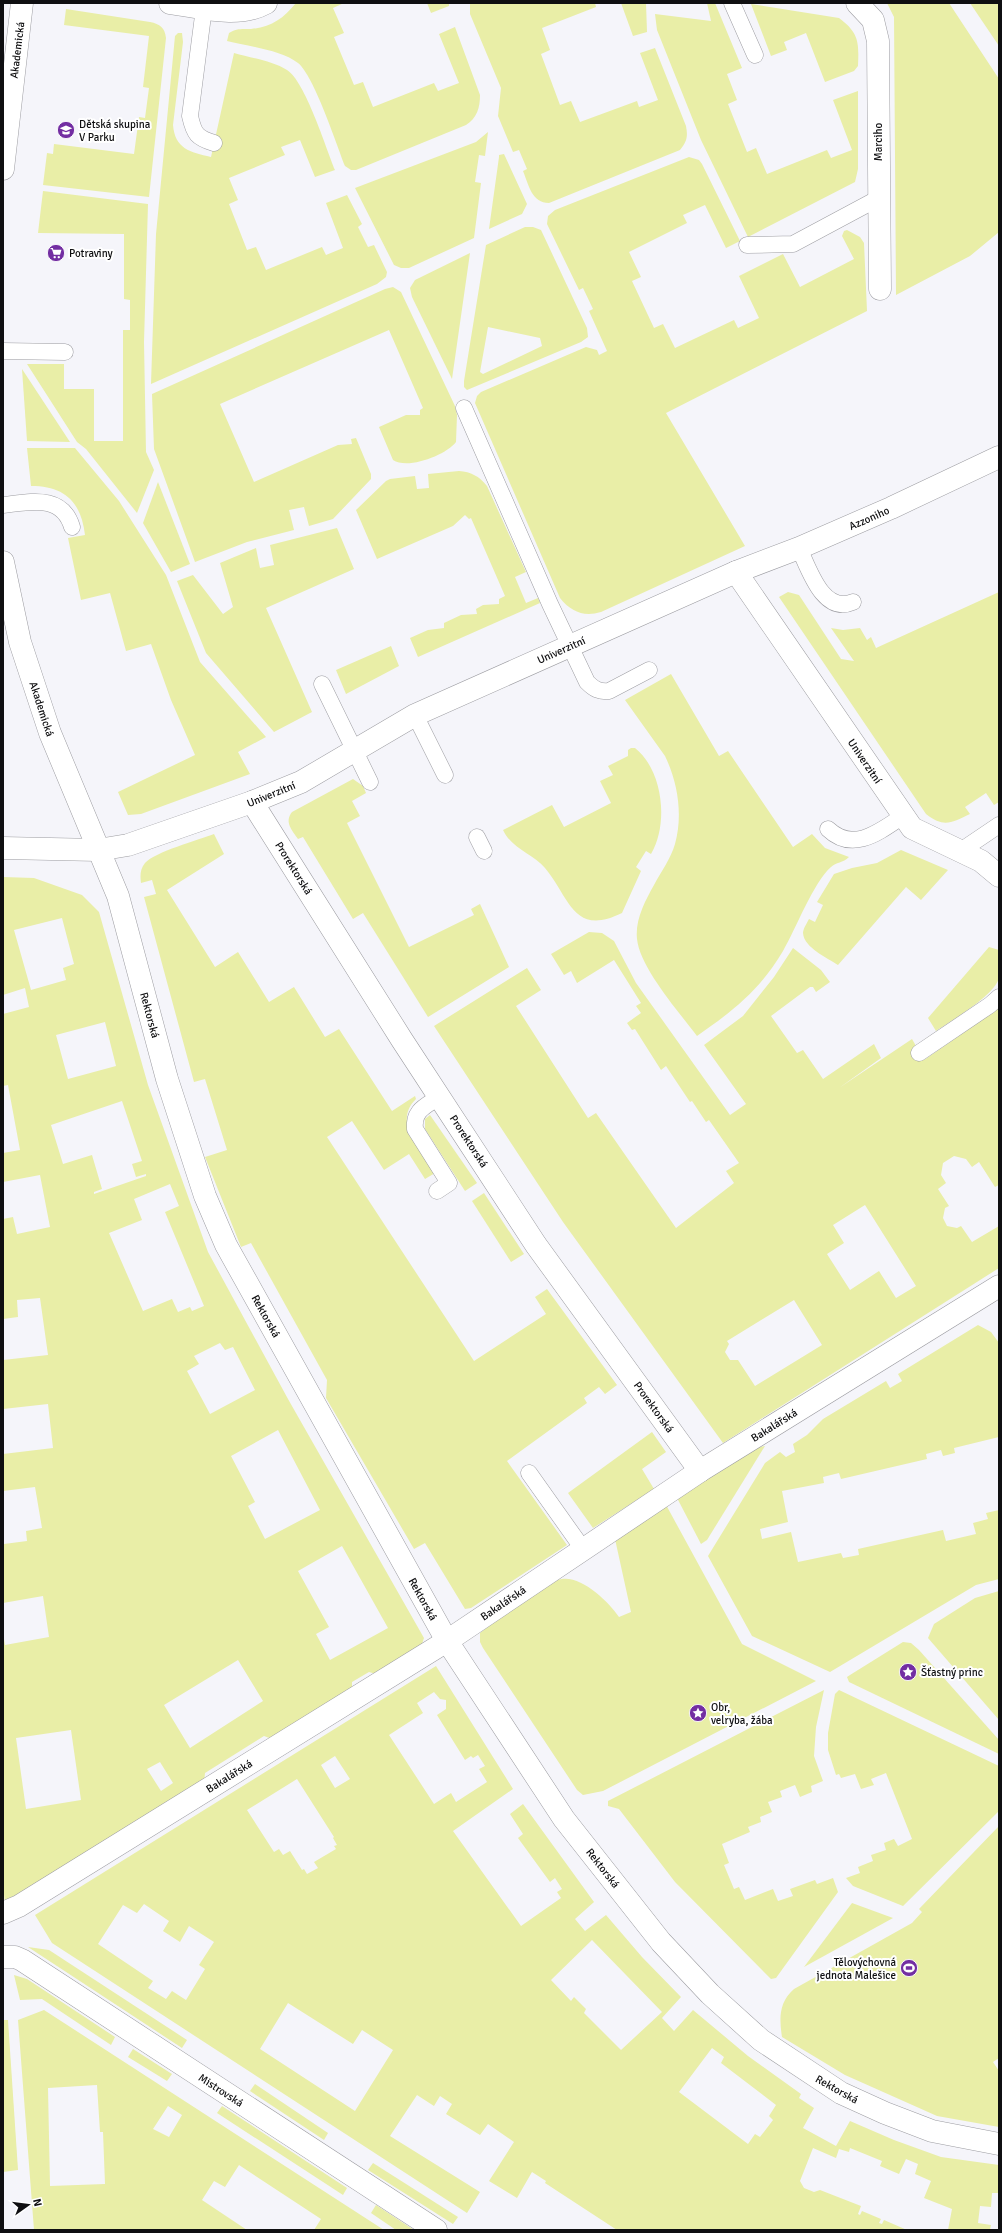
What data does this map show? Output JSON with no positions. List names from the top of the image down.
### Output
{
  "streets": {
    "street": [
      "Akademická",
      "Marciho",
      "Azzoniho",
      "Univerzitní",
      "Prorektorská",
      "Rektorská",
      "Bakalářská",
      "Mistrovská"
    ]
  },
  "crossings": [
    ["Akademická", "Univerzitní"],
    ["Akademická", "Rektorská"],
    ["Azzoniho", "Univerzitní"],
    ["Univerzitní", "Prorektorská"],
    ["Univerzitní", "Rektorská"],
    ["Prorektorská", "Bakalářská"],
    ["Rektorská", "Bakalářská"]
  ],
  "places": {
    "school or university": ["Dětská skupina V Parku"],
    "supermarket": ["Potraviny"],
    "place": ["Šťastný princ", "Obr, velryba, žába"],
    "sports": ["Tělovýchovná jednota Malešice"]
  },
  "north": "right"
}
